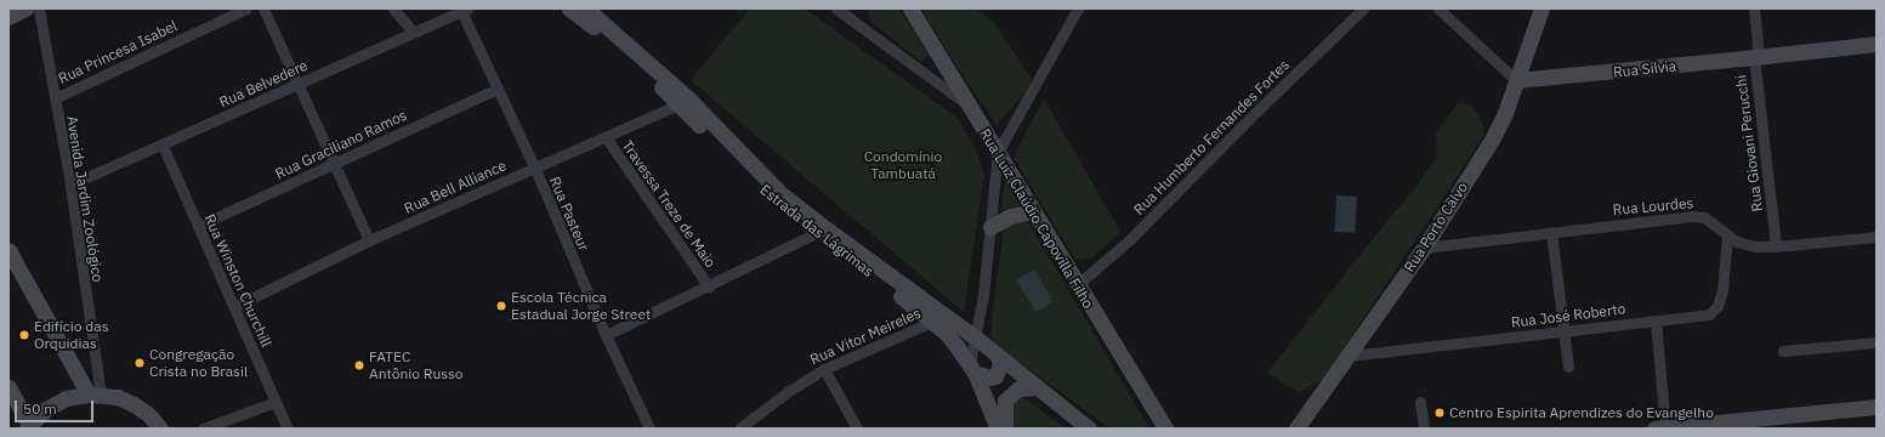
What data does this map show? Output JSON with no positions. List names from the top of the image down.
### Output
{
  "streets": {
    "street": [
      "Rua Princesa Isabel",
      "Rua Sílvia",
      "Rua Belvedere",
      "Rua Humberto Fernandes Fortes",
      "Rua Giovani Perucchi",
      "Rua Graciliano Ramos",
      "Rua Bell Alliance",
      "Avenida Jardim Zoológico",
      "Travessa Treze de Maio",
      "Rua Lourdes",
      "Rua Pasteur",
      "Rua Luiz Claúdio Capovilla Filho",
      "Rua Porto Calvo",
      "Estrada das Lágrimas",
      "Rua Winston Churchill",
      "Rua José Roberto",
      "Rua Vitor Meireles"
    ]
  },
  "crossings": [
    ["Rua Princesa Isabel", "Avenida Jardim Zoológico"],
    ["Rua Sílvia", "Rua Giovani Perucchi"],
    ["Rua Sílvia", "Rua Porto Calvo"],
    ["Rua Belvedere", "Avenida Jardim Zoológico"],
    ["Rua Belvedere", "Rua Pasteur"],
    ["Rua Belvedere", "Rua Winston Churchill"],
    ["Rua Humberto Fernandes Fortes", "Rua Luiz Claúdio Capovilla Filho"],
    ["Rua Giovani Perucchi", "Rua Lourdes"],
    ["Rua Graciliano Ramos", "Rua Pasteur"],
    ["Rua Graciliano Ramos", "Rua Winston Churchill"],
    ["Rua Bell Alliance", "Travessa Treze de Maio"],
    ["Rua Bell Alliance", "Rua Pasteur"],
    ["Rua Bell Alliance", "Estrada das Lágrimas"],
    ["Rua Bell Alliance", "Rua Winston Churchill"],
    ["Rua Lourdes", "Rua Porto Calvo"],
    ["Rua Lourdes", "Rua José Roberto"],
    ["Rua Porto Calvo", "Rua José Roberto"],
    ["Estrada das Lágrimas", "Rua Vitor Meireles"]
  ],
  "parks": ["Condomínio Tambuatá"],
  "places": [
    "Escola Técnica Estadual Jorge Street",
    "Edifício das Orquidias",
    "Congregação Crista no Brasil",
    "FATEC Antônio Russo",
    "Centro Espirita Aprendizes do Evangelho"
  ],
  "scale_bar": "50 m"
}
